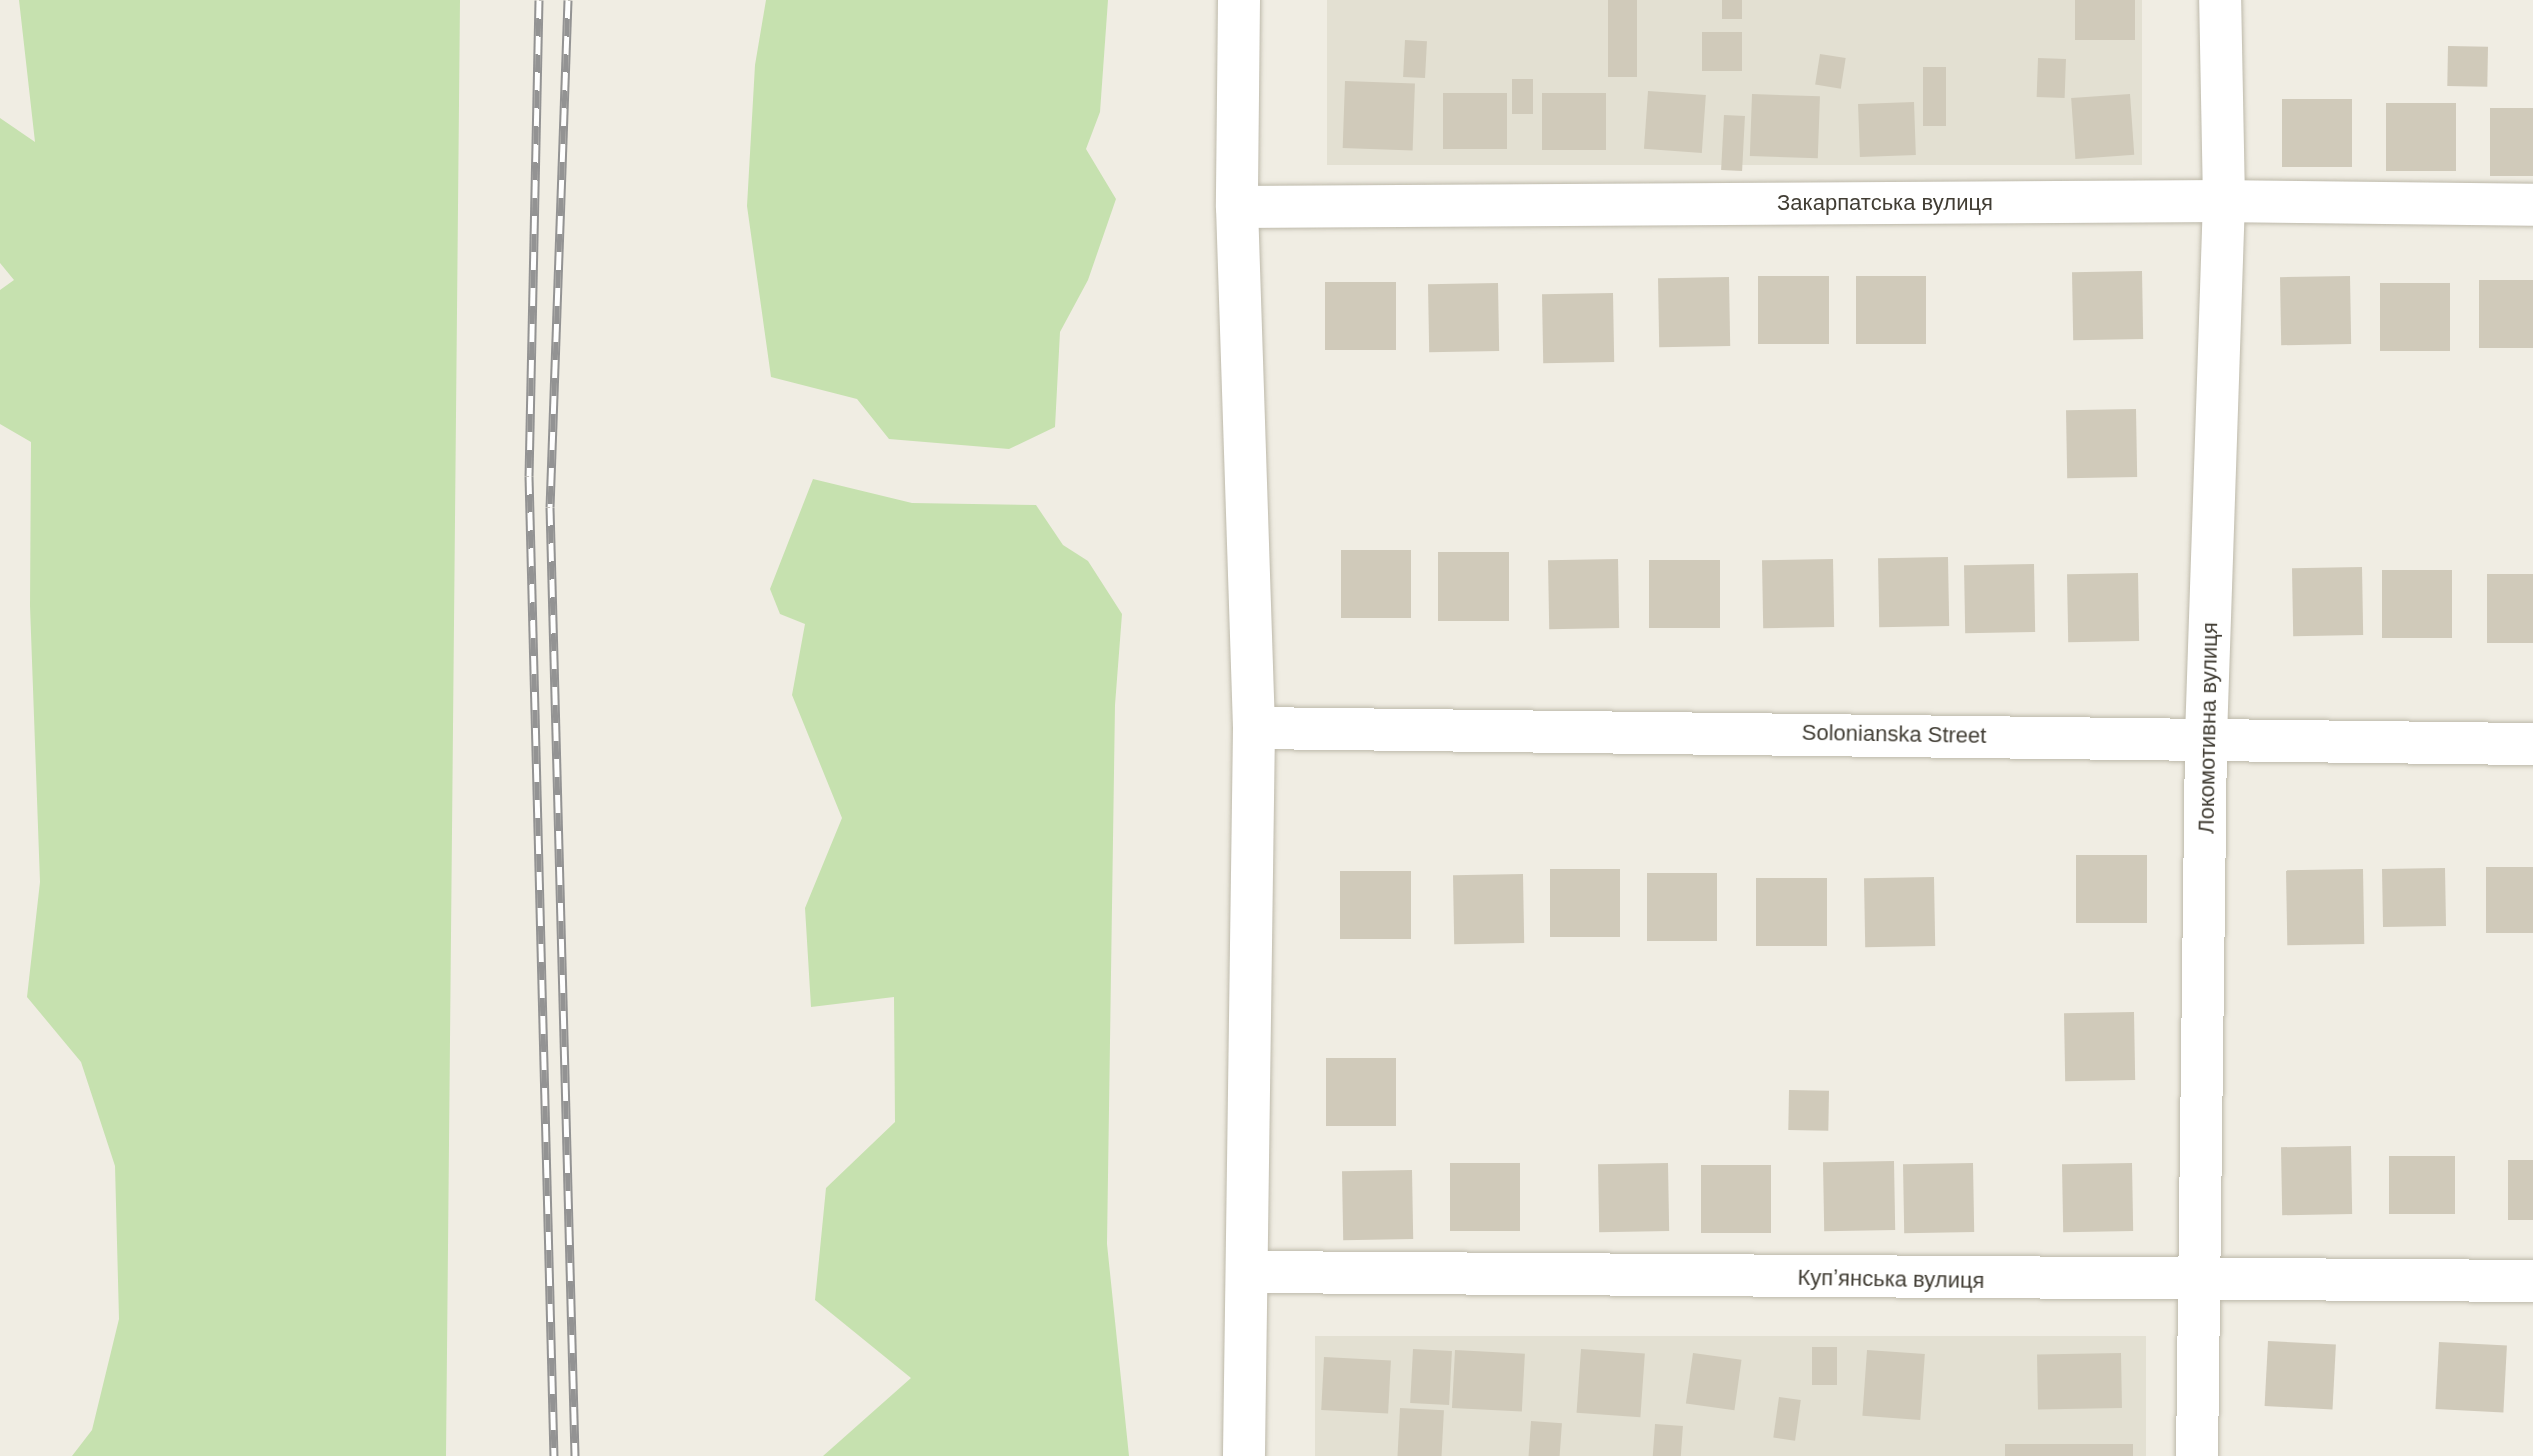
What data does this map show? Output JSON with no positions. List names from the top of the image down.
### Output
{
  "streets": {
    "street": [
      "Закарпатська вулиця",
      "Локомотивна вулиця",
      "Solonianska Street",
      "Купʼянська вулиця"
    ]
  },
  "crossings": [
    ["Закарпатська вулиця", "Локомотивна вулиця"],
    ["Локомотивна вулиця", "Solonianska Street"],
    ["Локомотивна вулиця", "Купʼянська вулиця"]
  ]
}
